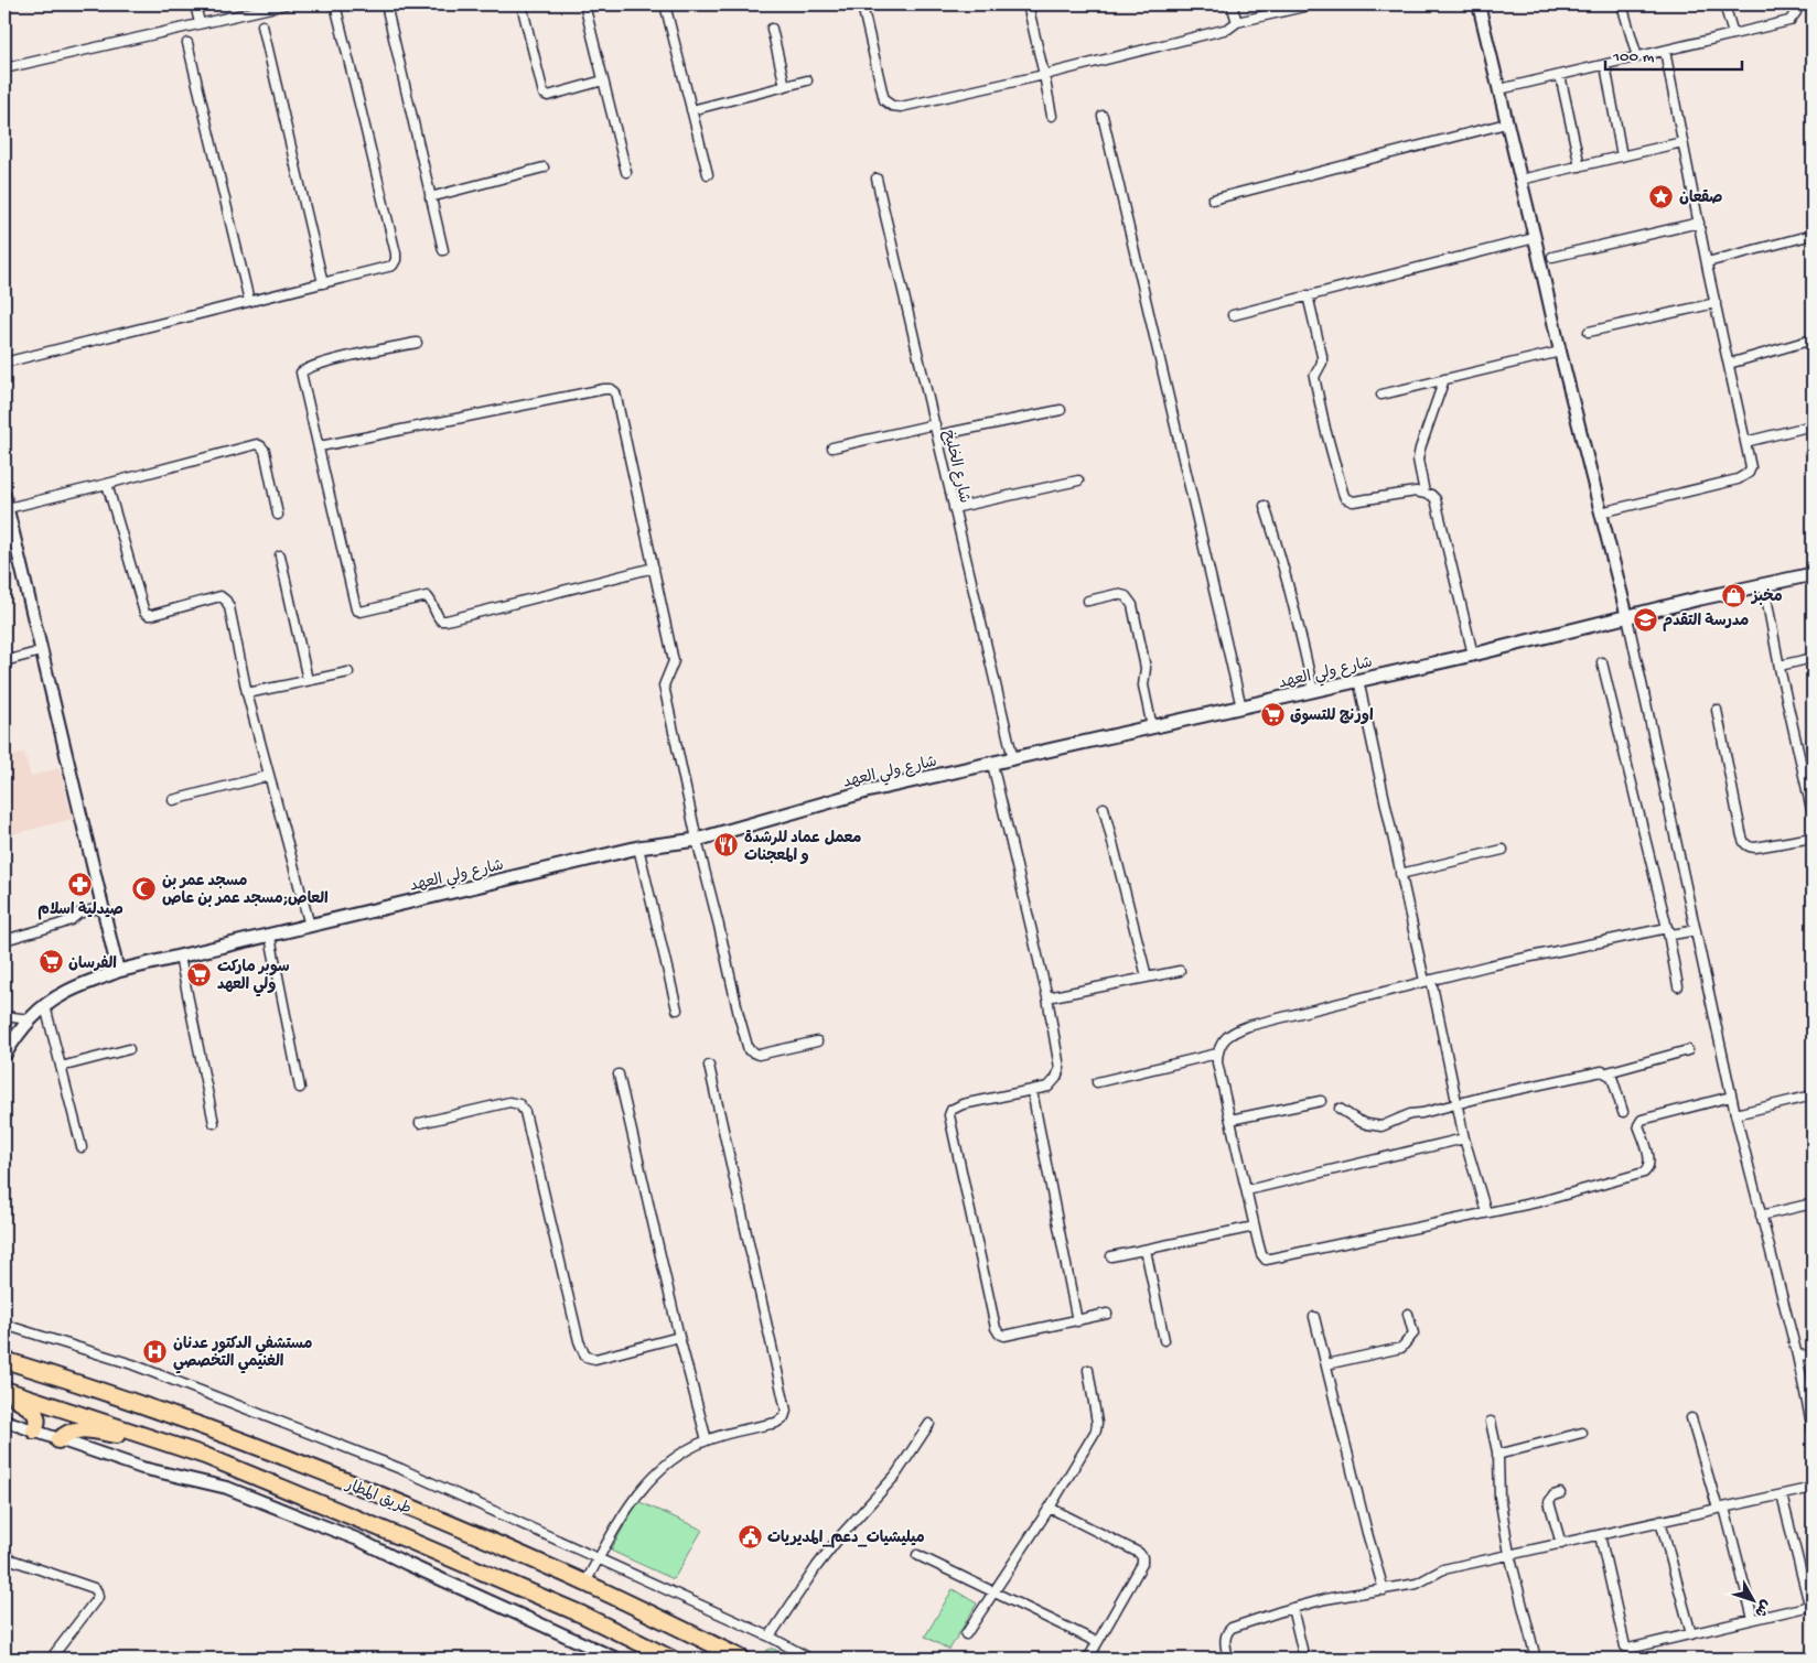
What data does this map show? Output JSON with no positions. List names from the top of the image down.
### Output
{
  "streets": {
    "highway": ["طريق المطار"],
    "main road": ["شارع ولي العهد"],
    "street": ["شارع الخليخ"]
  },
  "crossings": [
    ["شارع الخليخ", "شارع ولي العهد"]
  ],
  "places": {
    "place": ["صقعان"],
    "shop": ["مخبز"],
    "school or university": ["مدرسة التقدم"],
    "supermarket": ["اورنج للتسوق", "الفرسان", "سوبر ماركت ولي العهد"],
    "restaurant": ["معمل عماد للرشدة و المعجنات"],
    "pharmacy": ["صيدلية اسلام"],
    "mosque": ["مسجد عمر بن العاص;مسجد عمر بن عاص"],
    "hospital": ["مستشفي الدكتور عدنان الغنيمي التخصصي"],
    "public building": ["ميليشيات_دعم_المديريات"]
  },
  "scale_bar": "100 m",
  "north": "bottom right"
}
